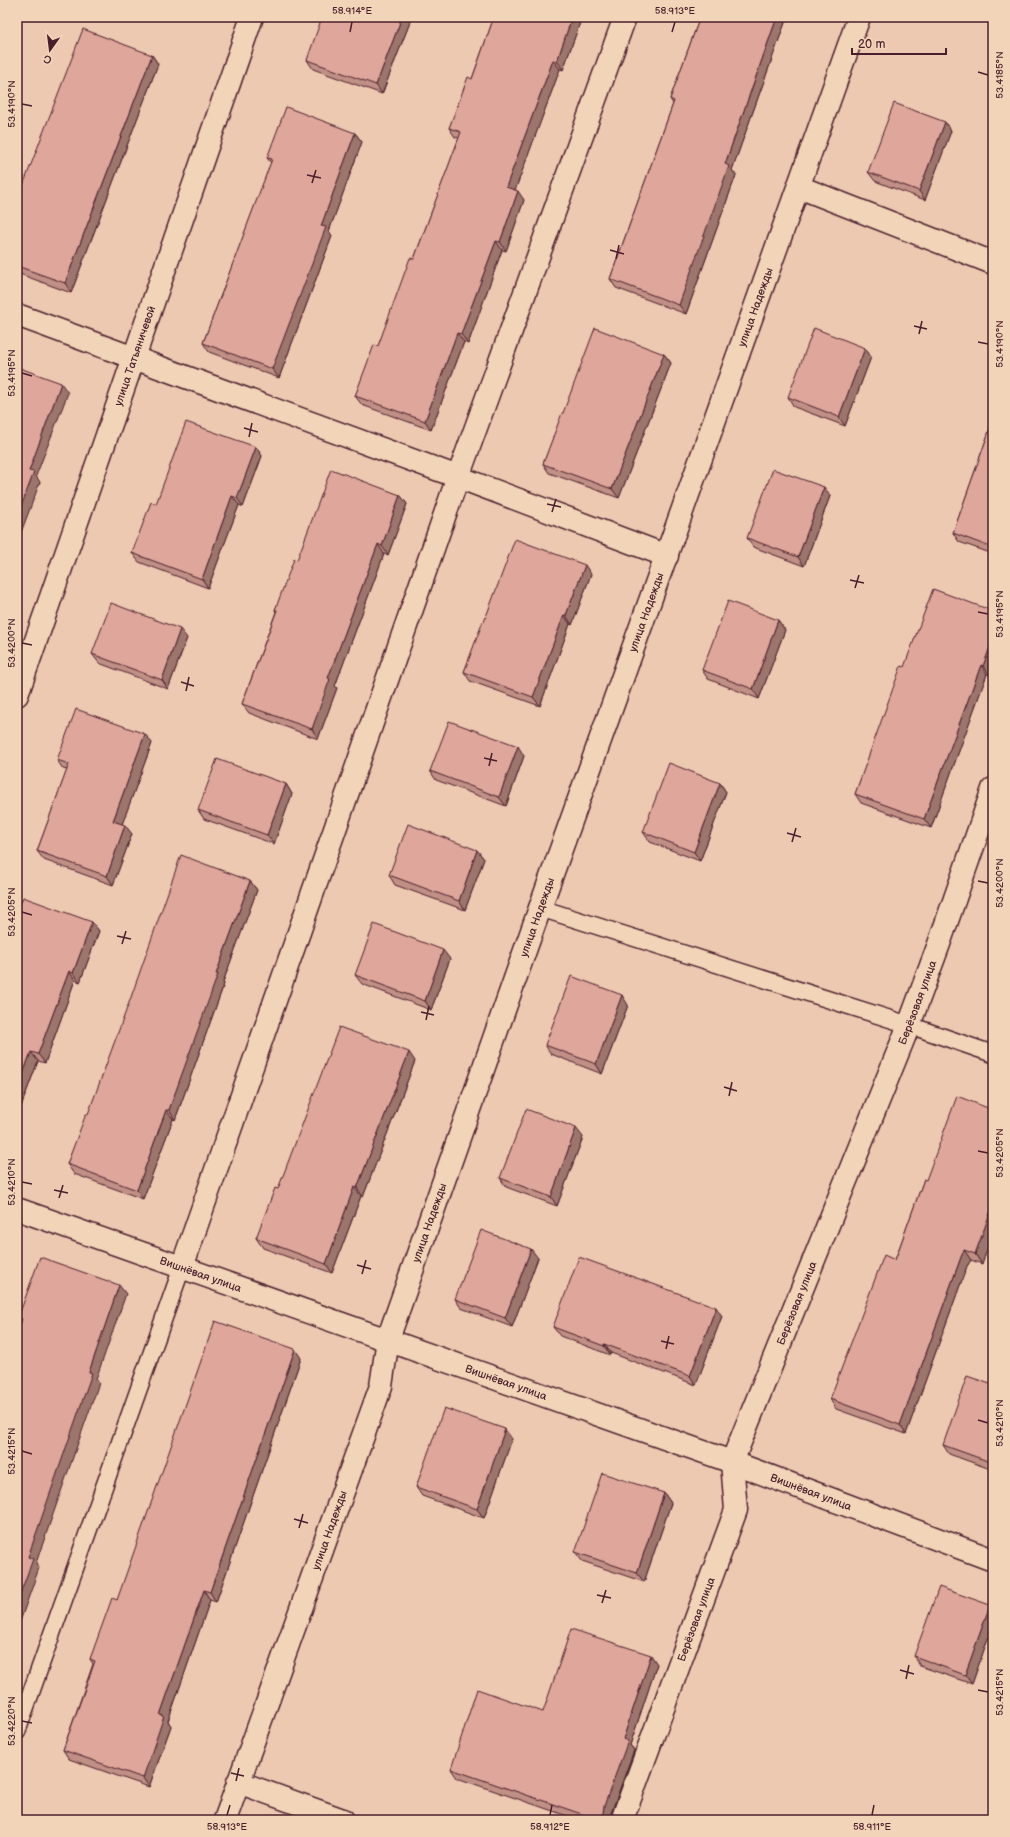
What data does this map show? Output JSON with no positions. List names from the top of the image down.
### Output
{
  "streets": {
    "street": [
      "улица Надежды",
      "улица Татьяничевой",
      "Берёзовая улица",
      "Вишнёвая улица"
    ]
  },
  "crossings": [
    ["улица Надежды", "Вишнёвая улица"],
    ["Берёзовая улица", "Вишнёвая улица"]
  ],
  "scale_bar": "20 m",
  "north": "bottom",
  "coordinates": [
    "58.914°E",
    "58.913°E",
    "53.4185°N",
    "53.4190°N",
    "53.4195°N",
    "53.4200°N",
    "53.4205°N",
    "53.4210°N",
    "53.4215°N",
    "53.4220°N",
    "58.912°E",
    "58.911°E"
  ]
}
